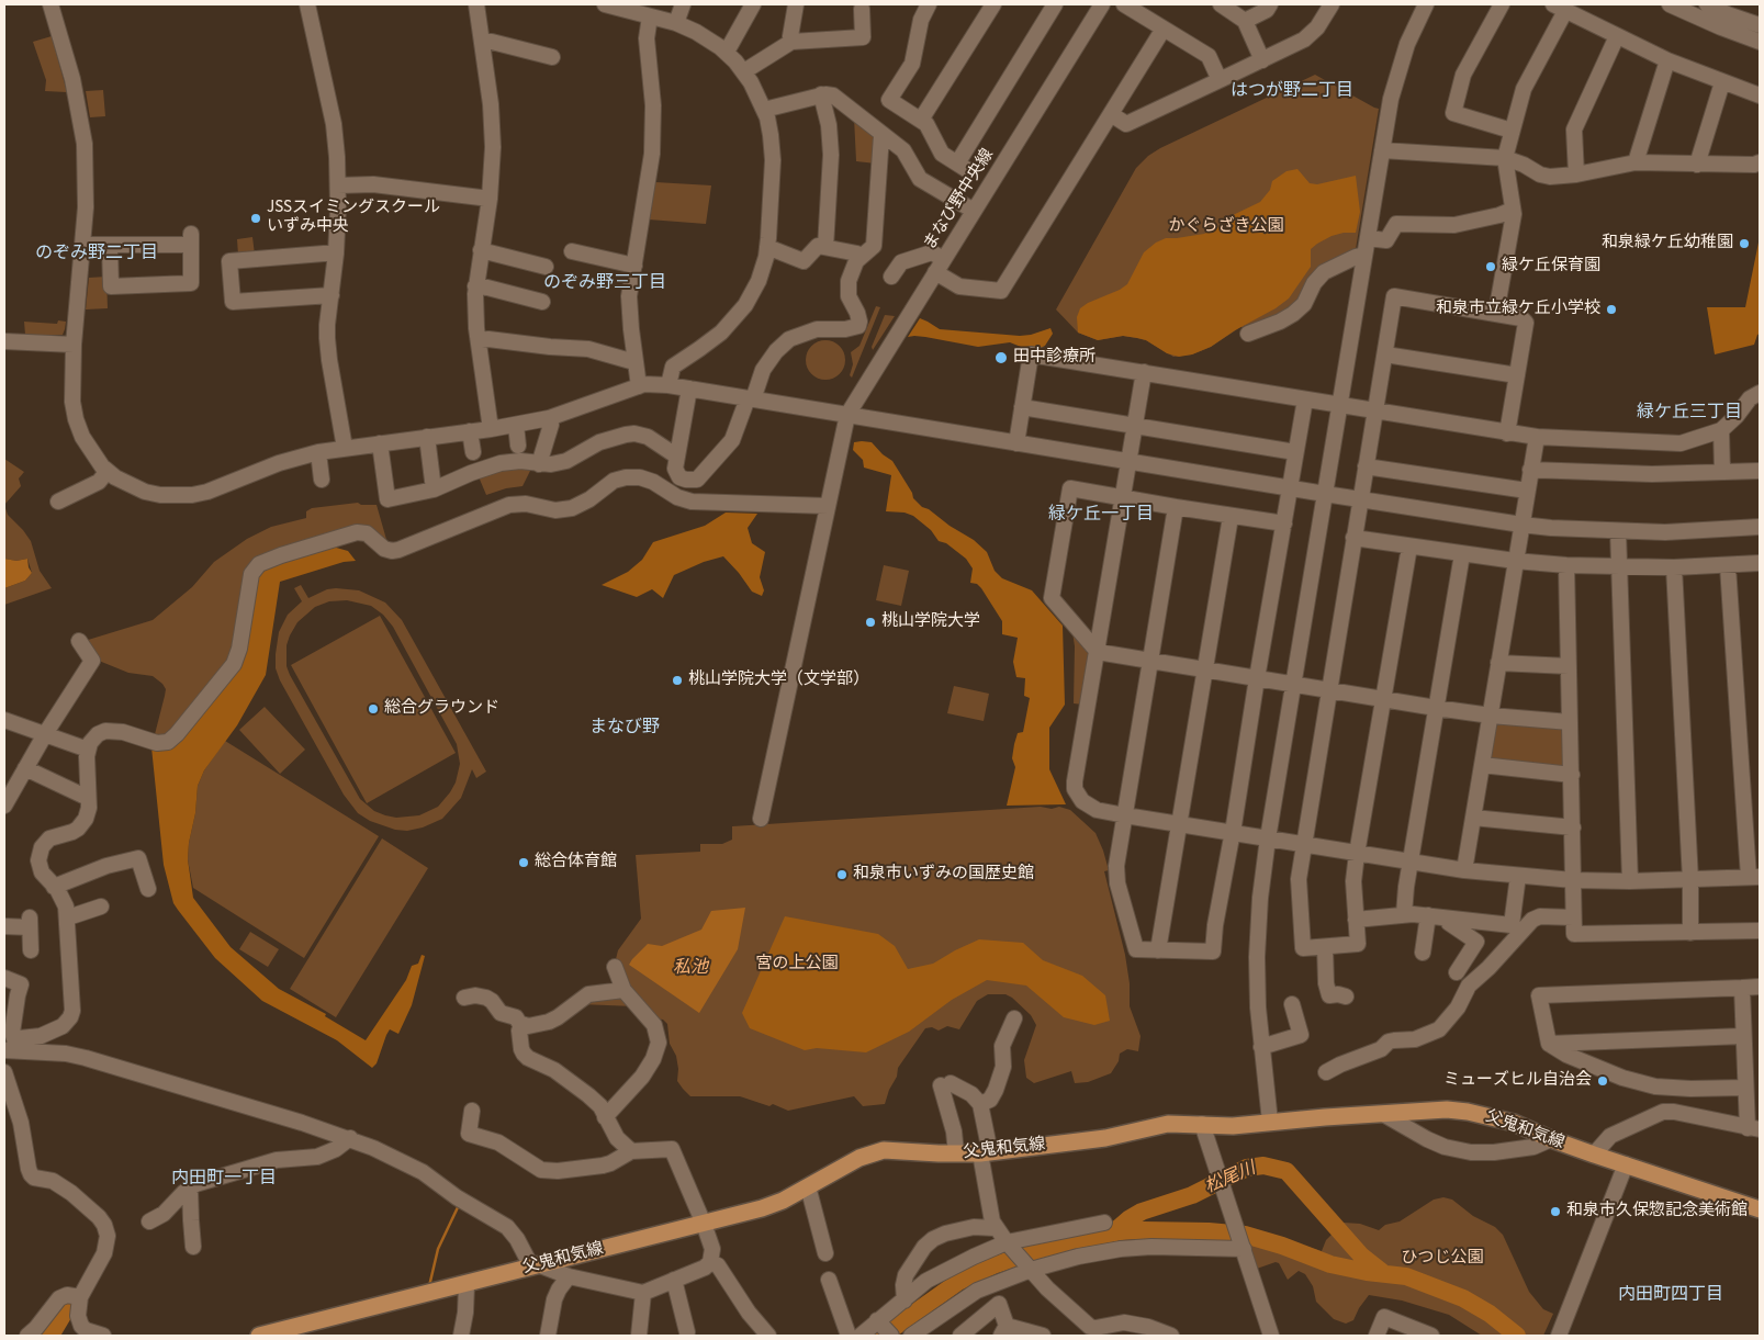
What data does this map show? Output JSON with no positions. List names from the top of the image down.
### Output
{
  "streets": {
    "main road": ["父鬼和気線"],
    "street": ["まなび野中央線"]
  },
  "districts": [
    "はつが野二丁目",
    "のぞみ野二丁目",
    "のぞみ野三丁目",
    "緑ケ丘三丁目",
    "緑ケ丘一丁目",
    "まなび野",
    "内田町一丁目",
    "内田町四丁目"
  ],
  "water": ["私池", "松尾川"],
  "parks": ["かぐらざき公園", "宮の上公園", "ひつじ公園"],
  "places": [
    "JSSスイミングスクール いずみ中央",
    "和泉緑ケ丘幼稚園",
    "緑ケ丘保育園",
    "和泉市立緑ケ丘小学校",
    "田中診療所",
    "桃山学院大学",
    "桃山学院大学（文学部）",
    "総合グラウンド",
    "総合体育館",
    "和泉市いずみの国歴史館",
    "ミューズヒル自治会",
    "和泉市久保惣記念美術館"
  ]
}
